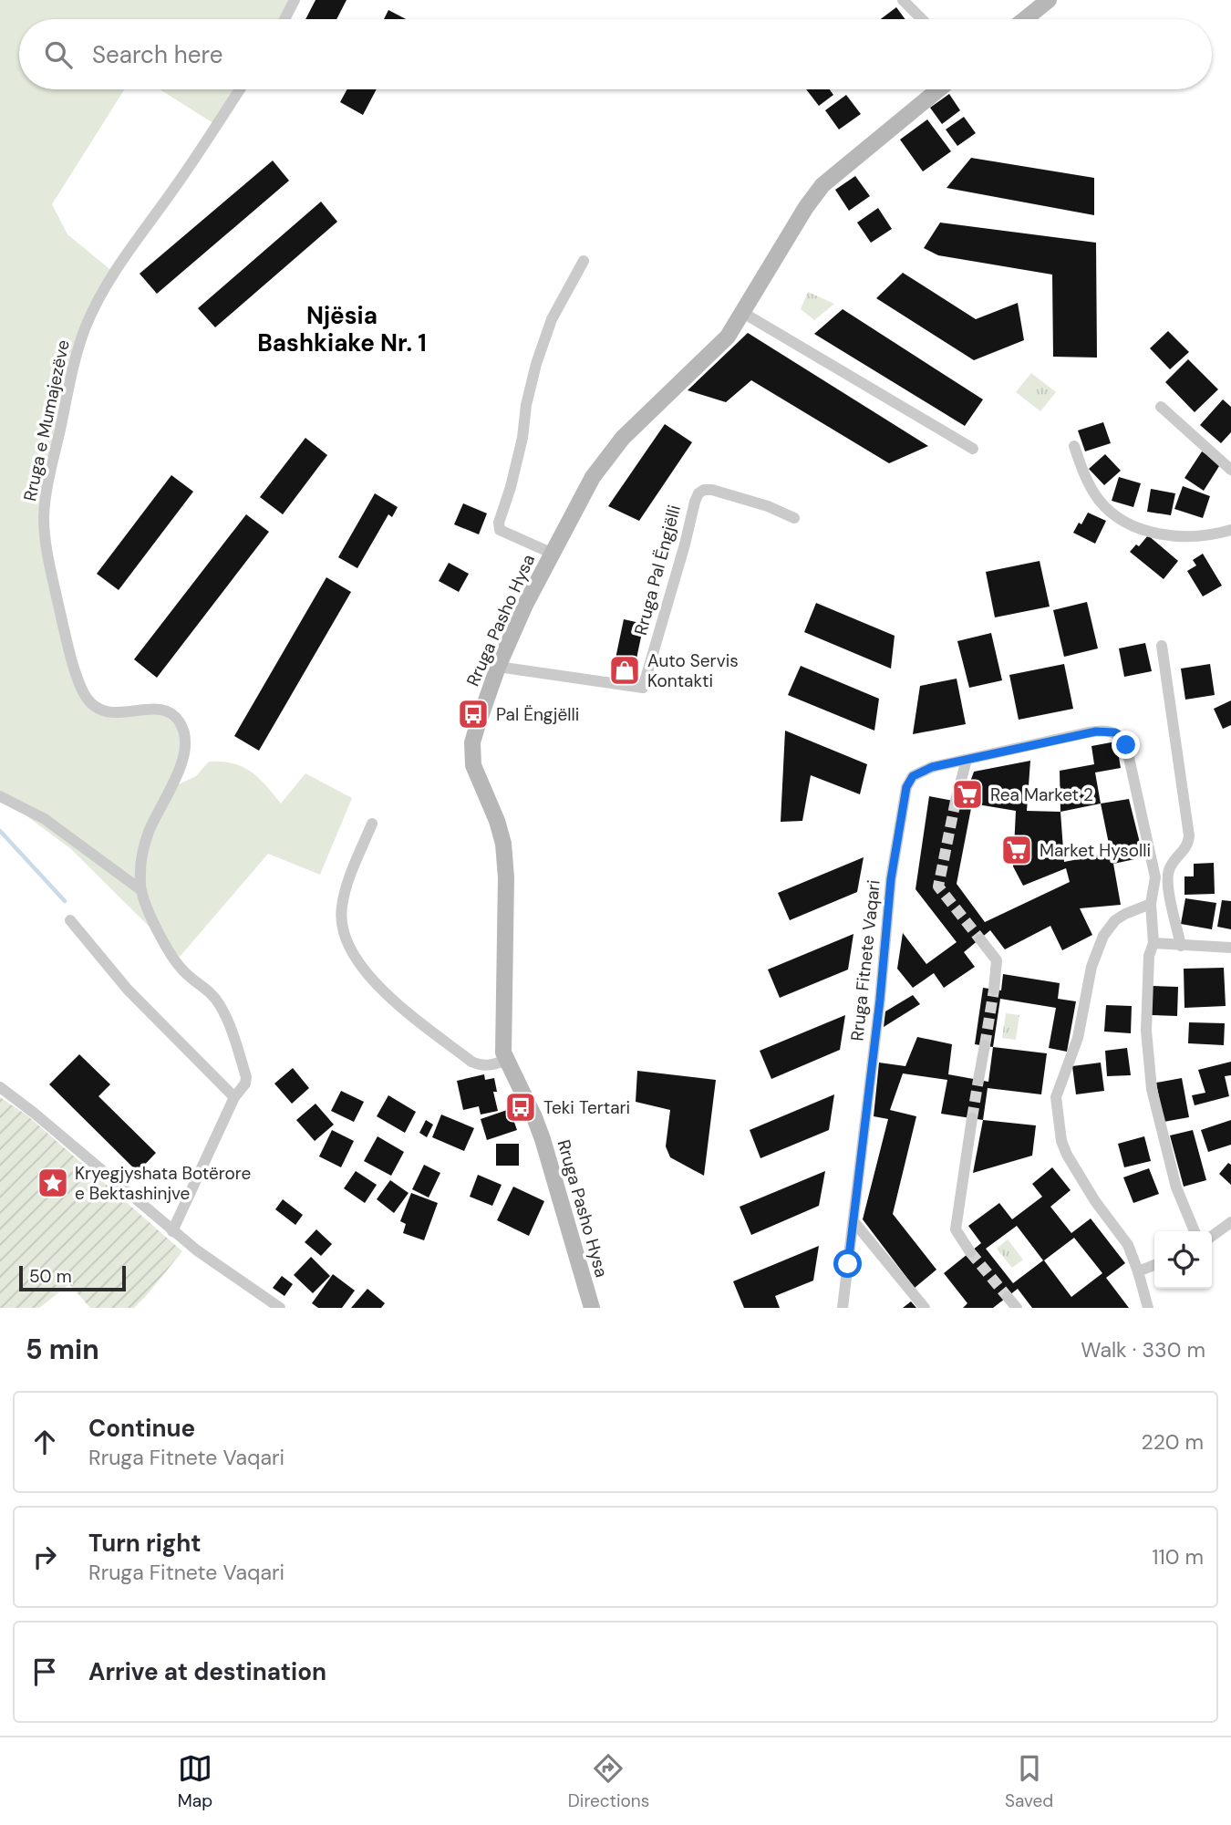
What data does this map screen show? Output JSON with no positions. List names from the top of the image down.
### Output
{
  "streets": {
    "main road": ["Rruga Pasho Hysa"],
    "street": ["Rruga e Mumajezëve", "Rruga Pal Ëngjëlli", "Rruga Fitnete Vaqari"]
  },
  "crossings": [
    ["Rruga Pal Ëngjëlli", "Rruga Pasho Hysa"]
  ],
  "districts": ["Njësia Bashkiake Nr. 1"],
  "places": {
    "shop": ["Auto Servis Kontakti"],
    "bus stop": ["Pal Ëngjëlli", "Teki Tertari"],
    "supermarket": ["Rea Market 2", "Market Hysolli"],
    "place": ["Kryegjyshata Botërore e Bektashinjve"]
  },
  "scale_bar": "50 m",
  "page": {
    "search": "Search here",
    "scale": "50 m",
    "heading": ["5 min", "Walk · 330 m"],
    "list": [
      ["Continue", "Rruga Fitnete Vaqari", "220 m"],
      ["Turn right", "Rruga Fitnete Vaqari", "110 m"],
      "Arrive at destination"
    ],
    "nav": ["Map", "Directions", "Saved"]
  }
}
